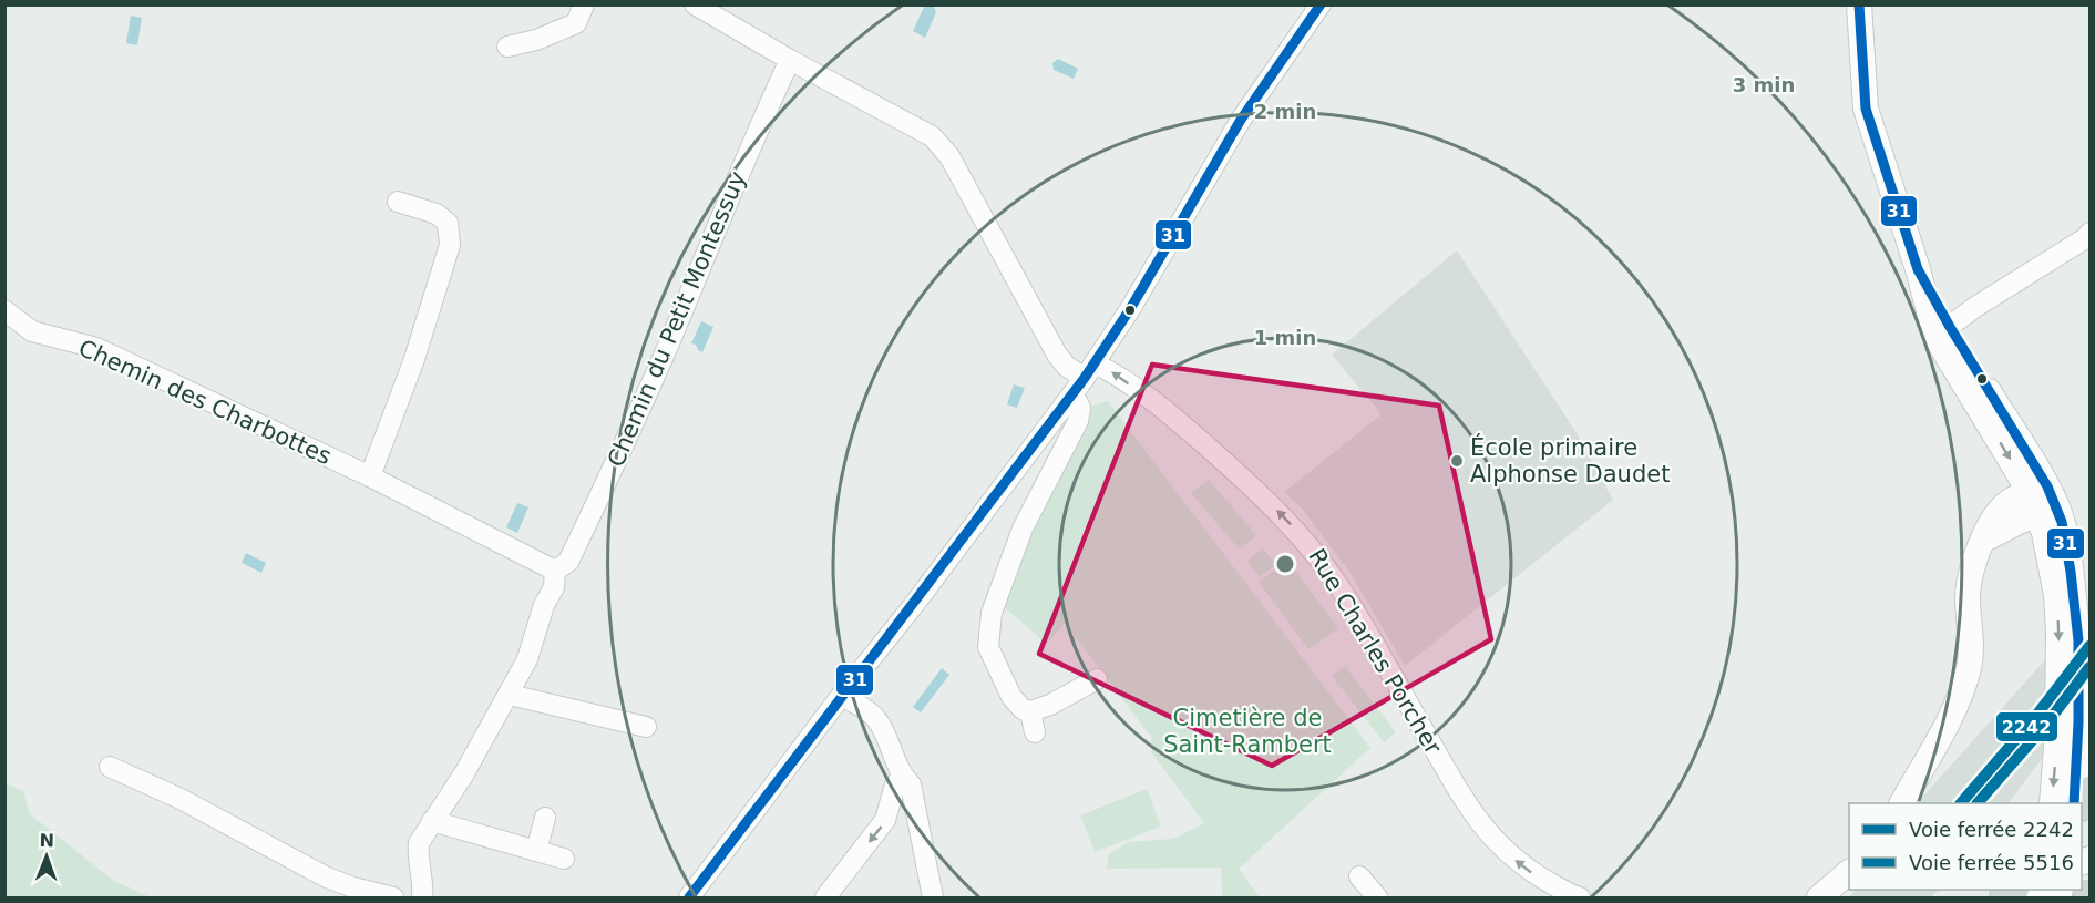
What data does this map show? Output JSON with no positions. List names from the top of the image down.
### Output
{
  "streets": {
    "street": ["Chemin du Petit Montessuy", "Chemin des Charbottes", "Rue Charles Porcher"]
  },
  "crossings": [
    ["Chemin du Petit Montessuy", "Chemin des Charbottes"],
    ["Chemin du Petit Montessuy", "Rue Charles Porcher"]
  ],
  "one_way": ["Rue Charles Porcher"],
  "parks": ["Cimetière de Saint-Rambert"],
  "places": ["École primaire Alphonse Daudet"],
  "lines": ["transit line 31", "rail line 2242", "rail line 5516"],
  "legend": ["Voie ferrée 2242", "Voie ferrée 5516"],
  "north": "top",
  "rings": ["3 min", "2 min", "1 min"]
}
